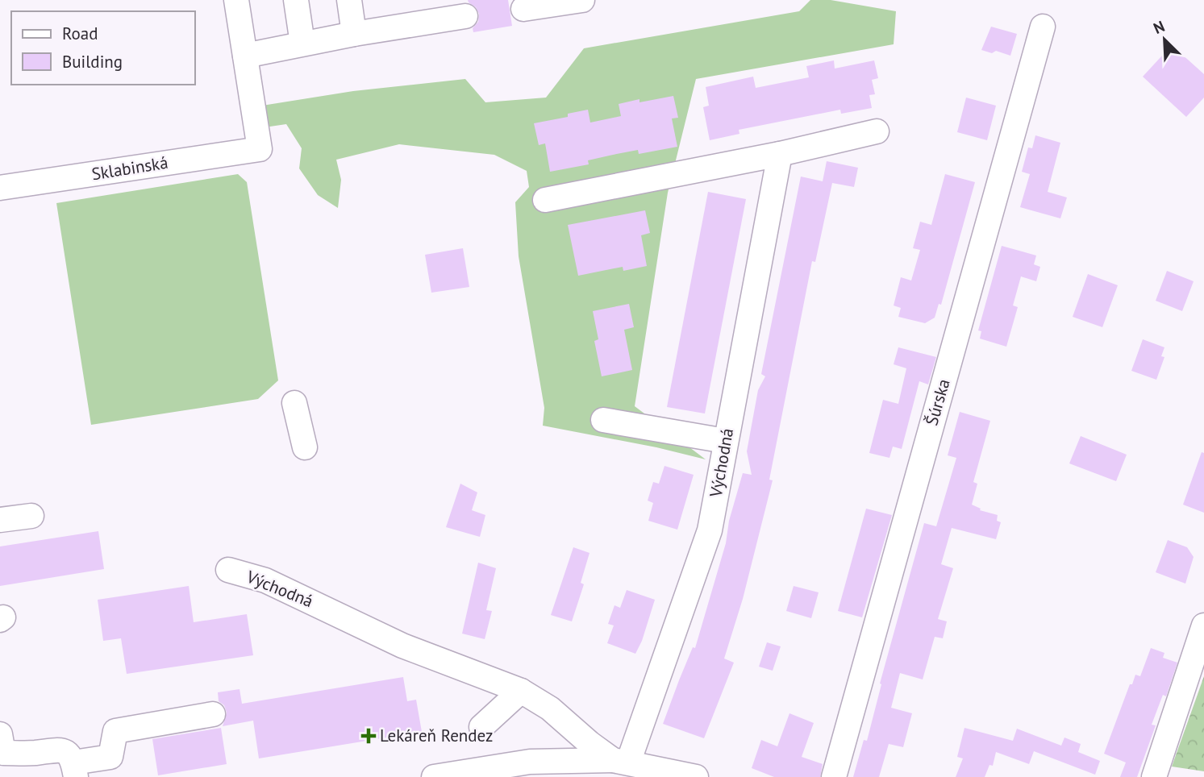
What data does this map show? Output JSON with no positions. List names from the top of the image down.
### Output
{
  "streets": {
    "street": ["Sklabinská", "Šúrska", "Východná"]
  },
  "places": {
    "health": ["Lekáreň Rendez"]
  },
  "legend": ["Road", "Building"],
  "north": "top left"
}
